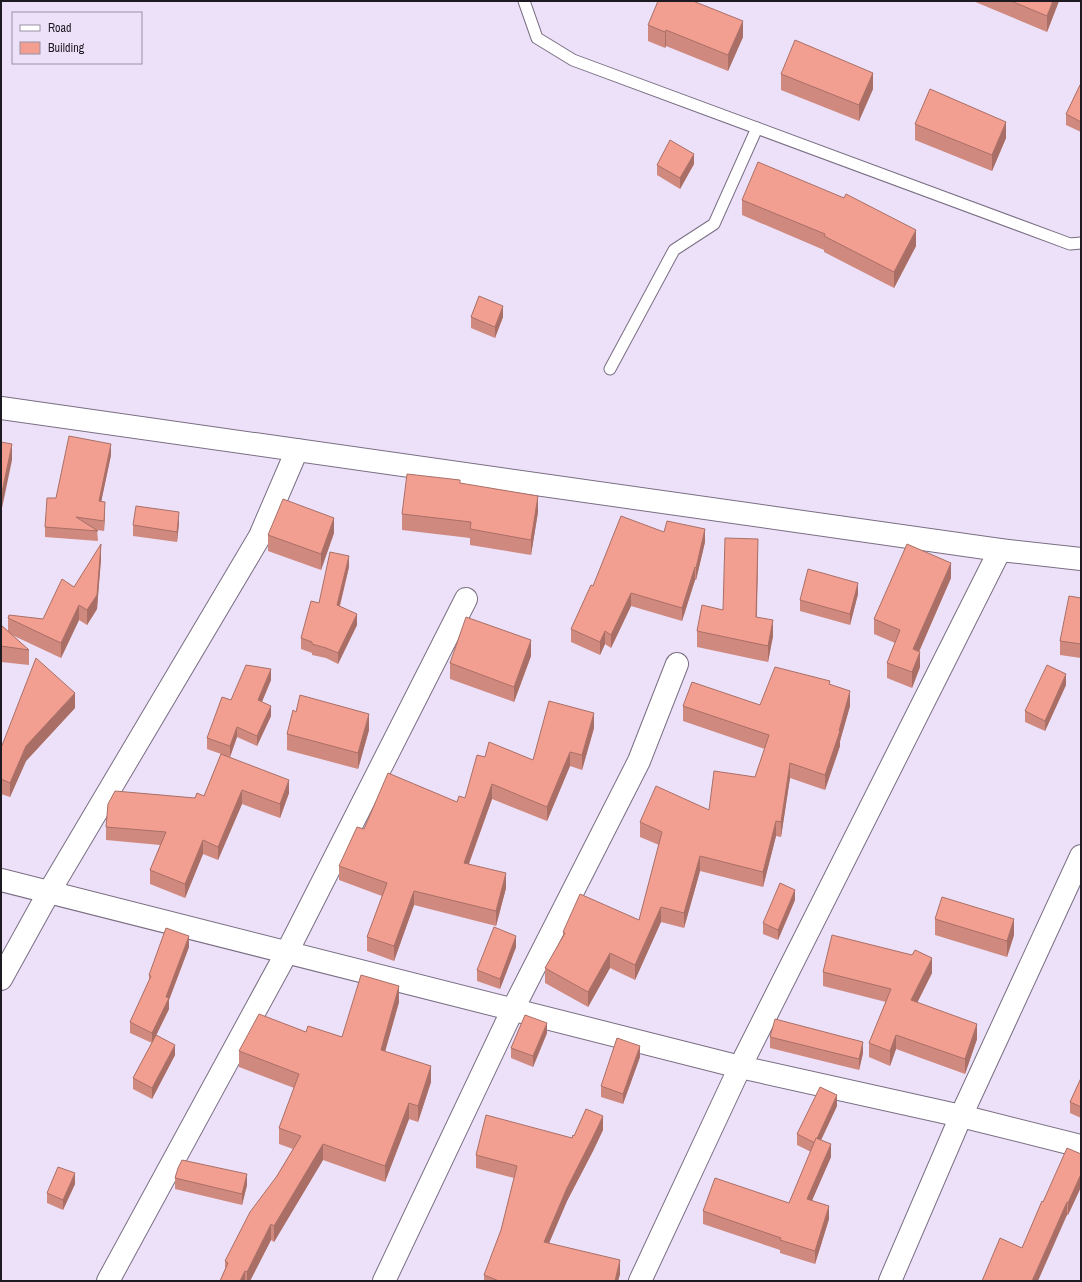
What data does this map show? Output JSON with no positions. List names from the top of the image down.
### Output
{
  "legend": ["Road", "Building"]
}
